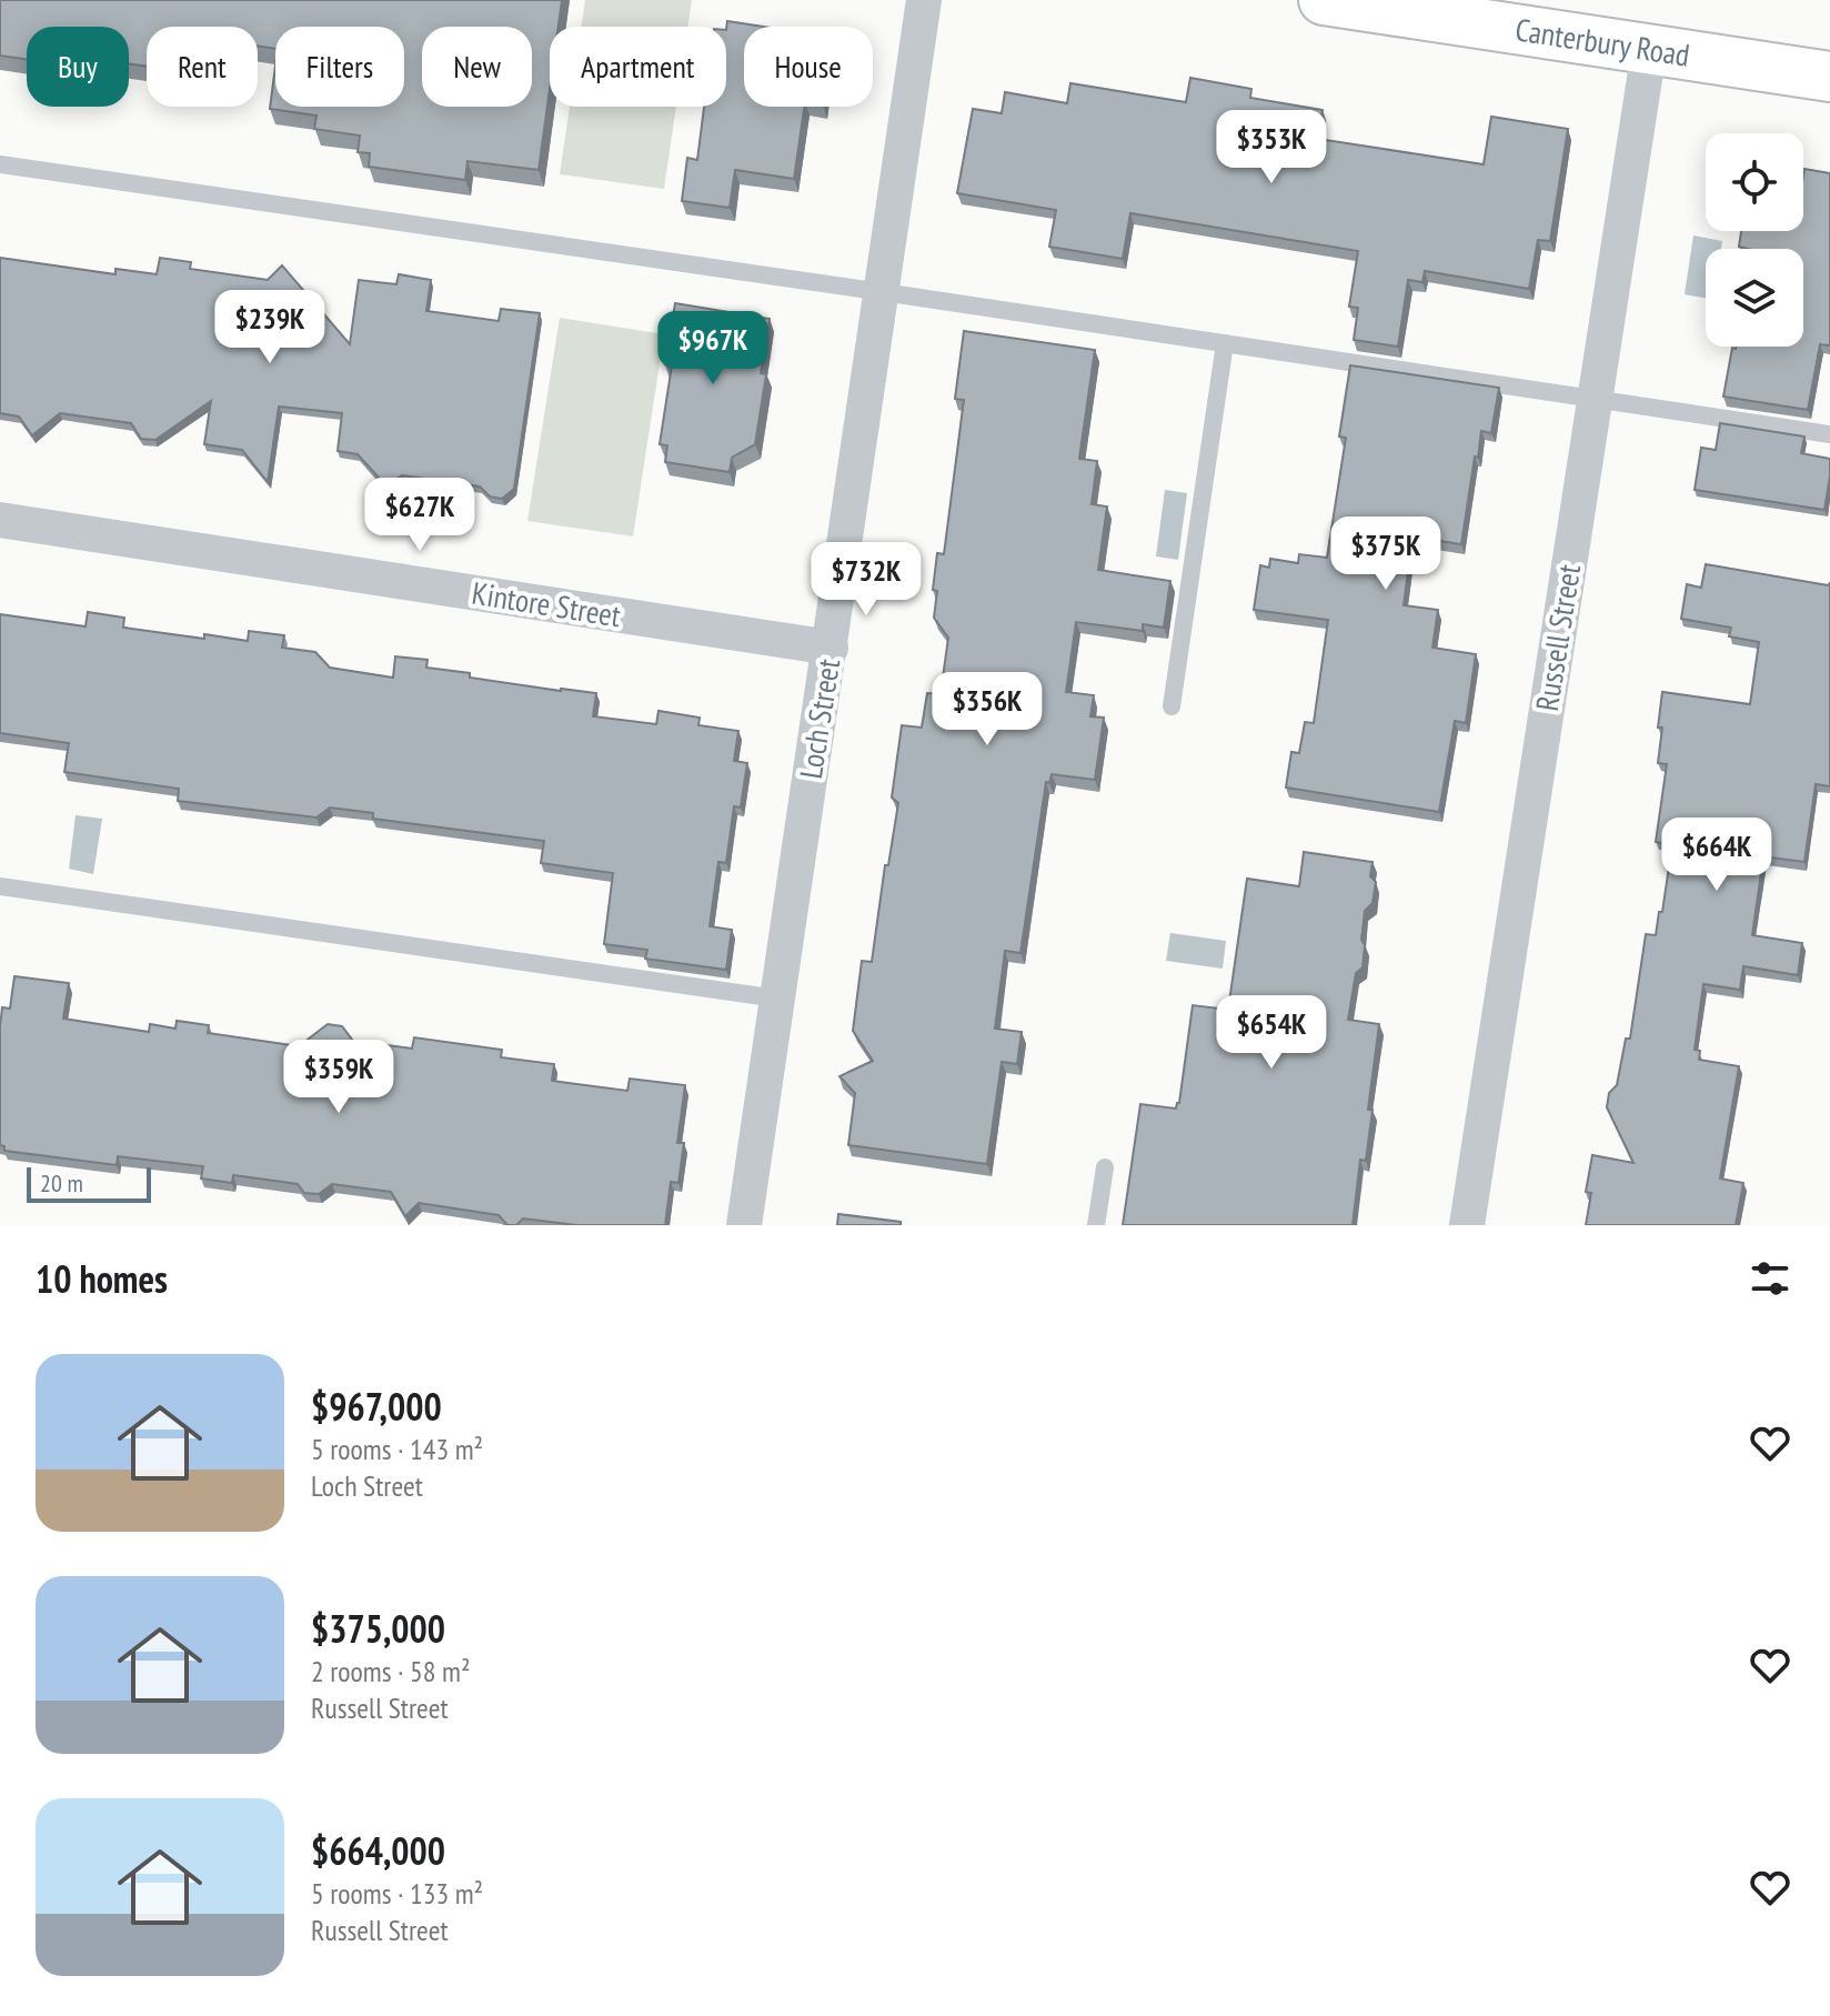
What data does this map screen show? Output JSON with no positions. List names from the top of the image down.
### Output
{
  "streets": {
    "main road": ["Canterbury Road"],
    "street": ["Kintore Street", "Russell Street", "Loch Street"]
  },
  "crossings": [
    ["Canterbury Road", "Russell Street"],
    ["Kintore Street", "Loch Street"]
  ],
  "scale_bar": "20 m",
  "page": {
    "chip": [
      "Buy",
      "Rent",
      "Filters",
      "New",
      "Apartment",
      "House"
    ],
    "price": [
      "$353K",
      "$239K",
      "$967K",
      "$627K",
      "$375K",
      "$732K",
      "$356K",
      "$664K",
      "$654K",
      "$359K"
    ],
    "scale": "20 m",
    "heading": "10 homes",
    "list": [
      {
        "name": "$967,000",
        "note": "5 rooms · 143 m² · Loch Street"
      },
      {
        "name": "$375,000",
        "note": "2 rooms · 58 m² · Russell Street"
      },
      {
        "name": "$664,000",
        "note": "5 rooms · 133 m² · Russell Street"
      }
    ]
  }
}
